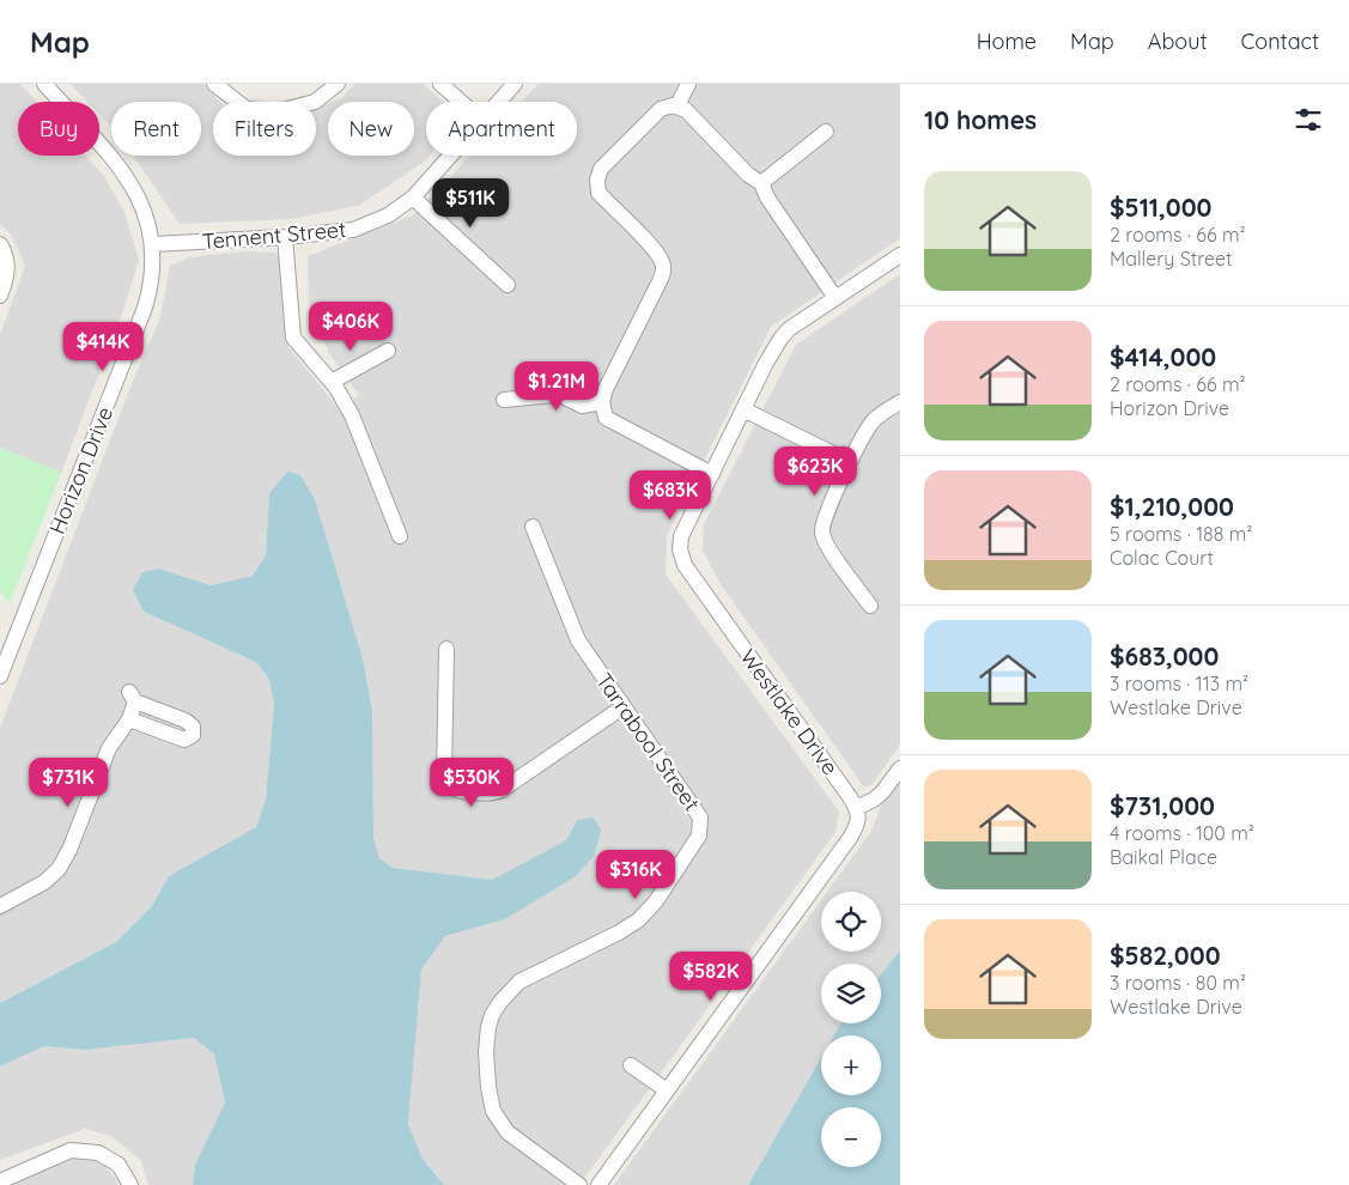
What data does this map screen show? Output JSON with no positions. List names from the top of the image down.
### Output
{
  "streets": {
    "street": [
      "Tennent Street",
      "Horizon Drive",
      "Westlake Drive",
      "Tarrabool Street"
    ]
  },
  "crossings": [
    ["Tennent Street", "Horizon Drive"]
  ],
  "page": {
    "header": "Map",
    "nav": [
      "Home",
      "Map",
      "About",
      "Contact"
    ],
    "heading": "10 homes",
    "chip": [
      "Buy",
      "Rent",
      "Filters",
      "New",
      "Apartment"
    ],
    "list": [
      {
        "name": "$511,000",
        "note": "2 rooms · 66 m² · Mallery Street"
      },
      {
        "name": "$414,000",
        "note": "2 rooms · 66 m² · Horizon Drive"
      },
      {
        "name": "$1,210,000",
        "note": "5 rooms · 188 m² · Colac Court"
      },
      {
        "name": "$683,000",
        "note": "3 rooms · 113 m² · Westlake Drive"
      },
      {
        "name": "$731,000",
        "note": "4 rooms · 100 m² · Baikal Place"
      },
      {
        "name": "$582,000",
        "note": "3 rooms · 80 m² · Westlake Drive"
      }
    ],
    "price": [
      "$511K",
      "$406K",
      "$414K",
      "$1.21M",
      "$623K",
      "$683K",
      "$731K",
      "$530K",
      "$316K",
      "$582K"
    ],
    "map_buttons": ["+", "−"]
  }
}
